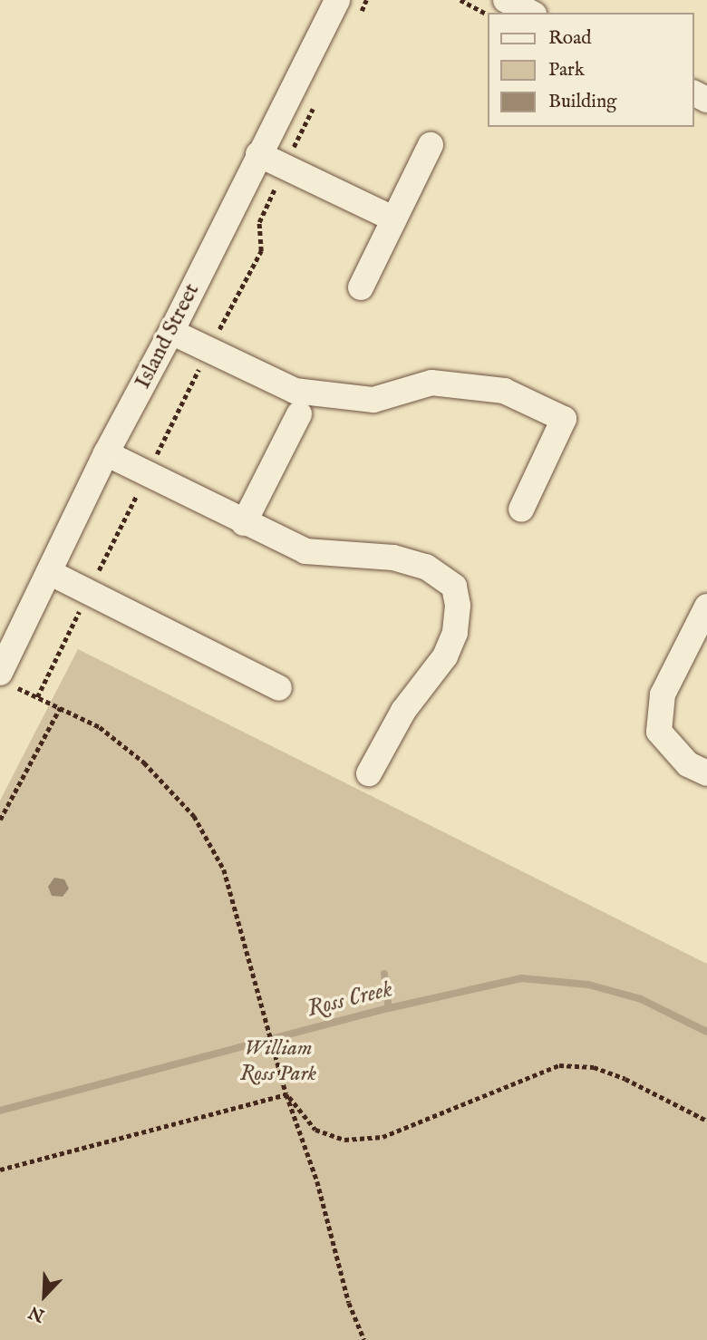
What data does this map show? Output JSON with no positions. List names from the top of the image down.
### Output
{
  "streets": {
    "street": ["Island Street"]
  },
  "water": ["Ross Creek"],
  "parks": ["William Ross Park"],
  "legend": ["Road", "Park", "Building"],
  "north": "bottom left"
}
